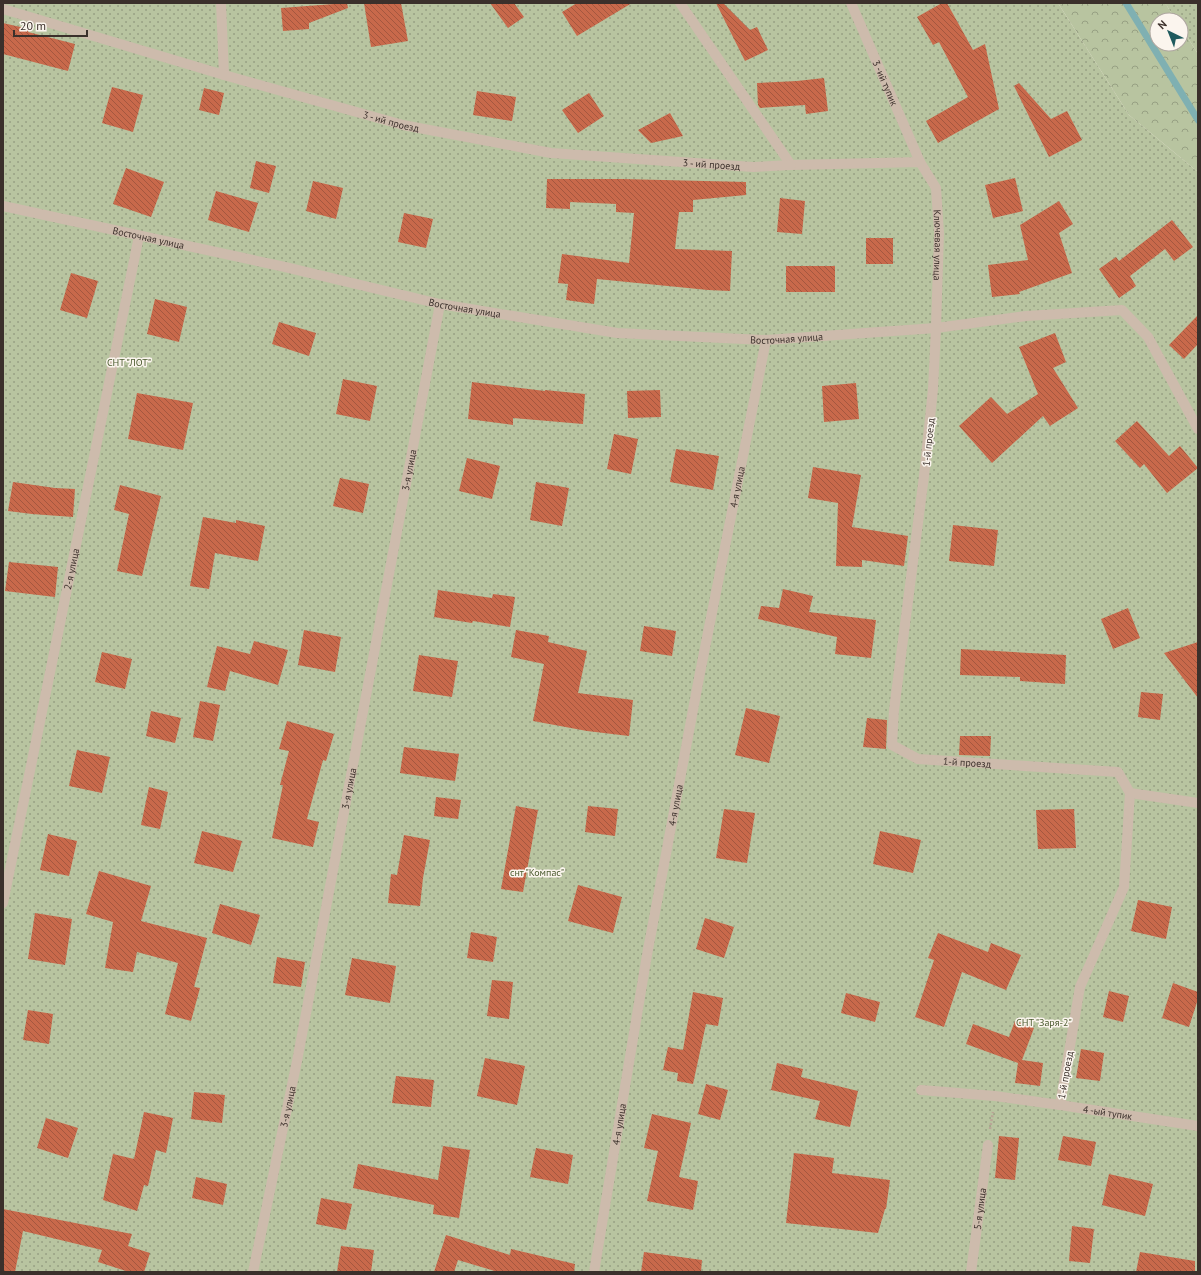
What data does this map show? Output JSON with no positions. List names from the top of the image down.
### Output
{
  "streets": {
    "street": [
      "3 -ий тупик",
      "3 - ий проезд",
      "Восточная улица",
      "Ключевая улица",
      "1-й проезд",
      "3-я улица",
      "4-я улица",
      "2-я улица",
      "4 -ый тупик",
      "5-я улица"
    ]
  },
  "crossings": [
    ["3 -ий тупик", "Ключевая улица"],
    ["Восточная улица", "Ключевая улица"],
    ["Восточная улица", "1-й проезд"],
    ["Восточная улица", "3-я улица"],
    ["Восточная улица", "4-я улица"],
    ["Восточная улица", "2-я улица"],
    ["Ключевая улица", "1-й проезд"],
    ["1-й проезд", "4 -ый тупик"]
  ],
  "parks": ["СНТ \"ЛОТ\"", "снт \"Компас\"", "СНТ \"Заря-2\""],
  "scale_bar": "20 m",
  "north": "top left"
}
